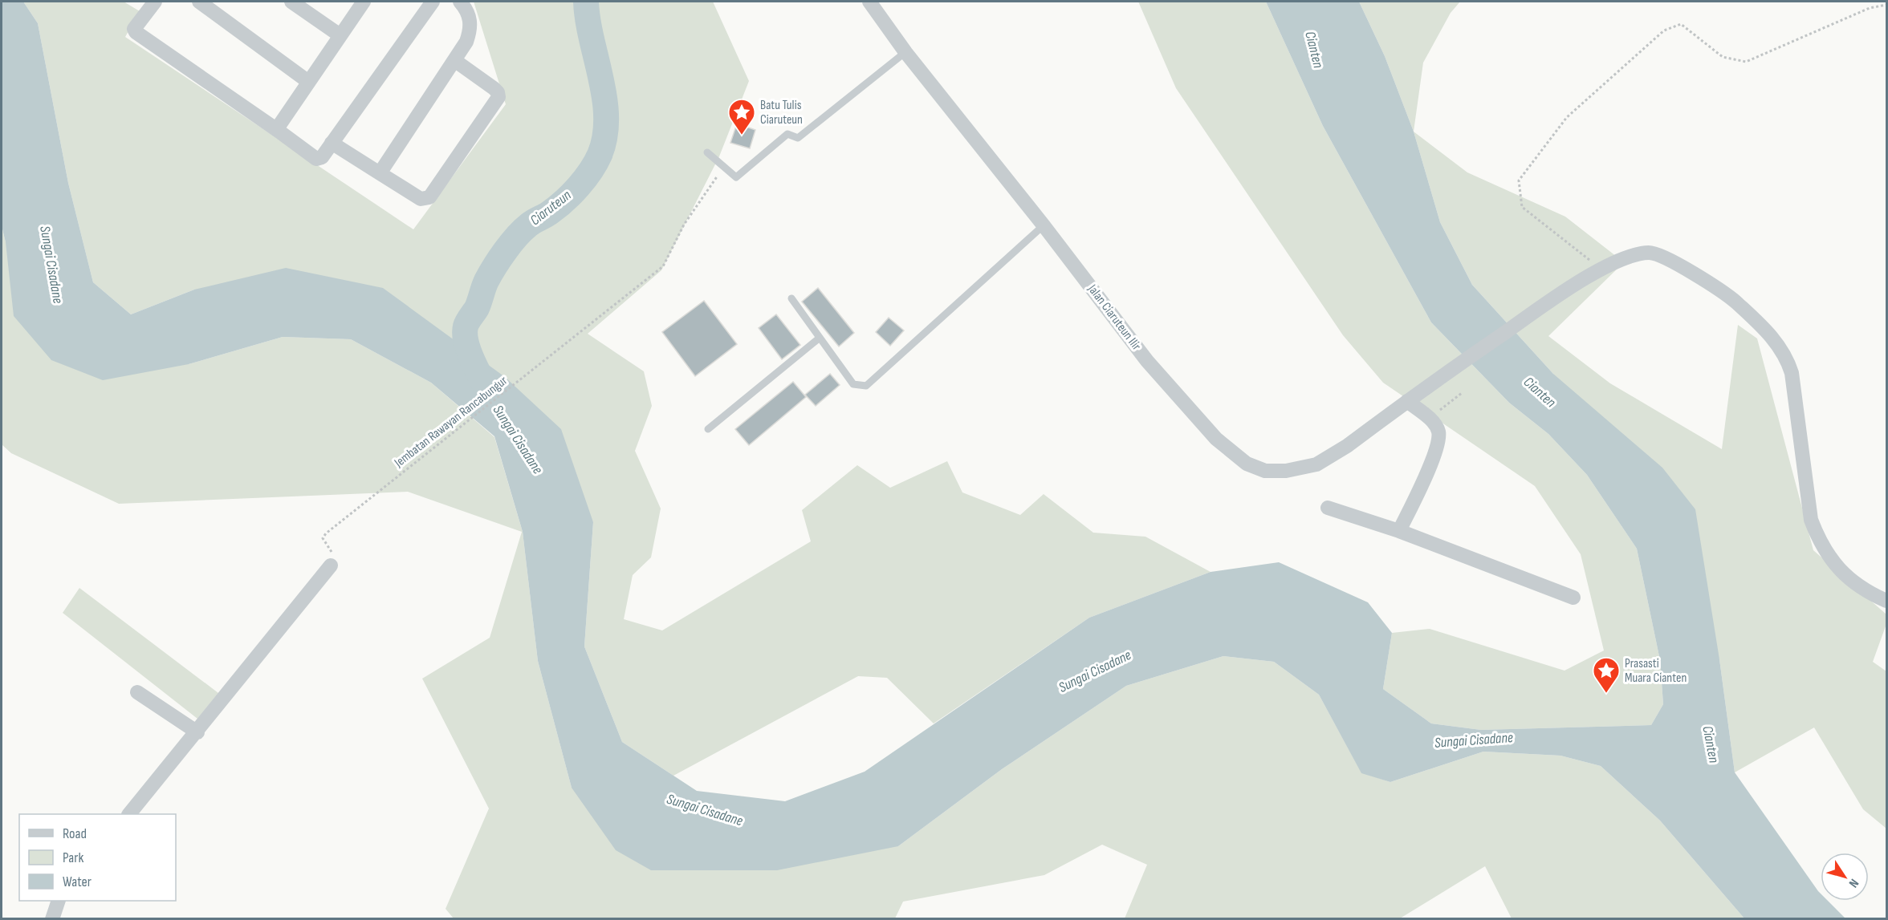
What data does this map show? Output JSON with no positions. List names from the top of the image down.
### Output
{
  "streets": {
    "street": ["Jalan Ciaruteun Ilir"],
    "path": ["Jembatan Rawayan Rancabungur"]
  },
  "water": ["Cianten", "Ciaruteun", "Sungai Cisadane"],
  "places": {
    "place": ["Batu Tulis Ciaruteun", "Prasasti Muara Cianten"]
  },
  "legend": ["Road", "Park", "Water"],
  "north": "bottom right"
}
